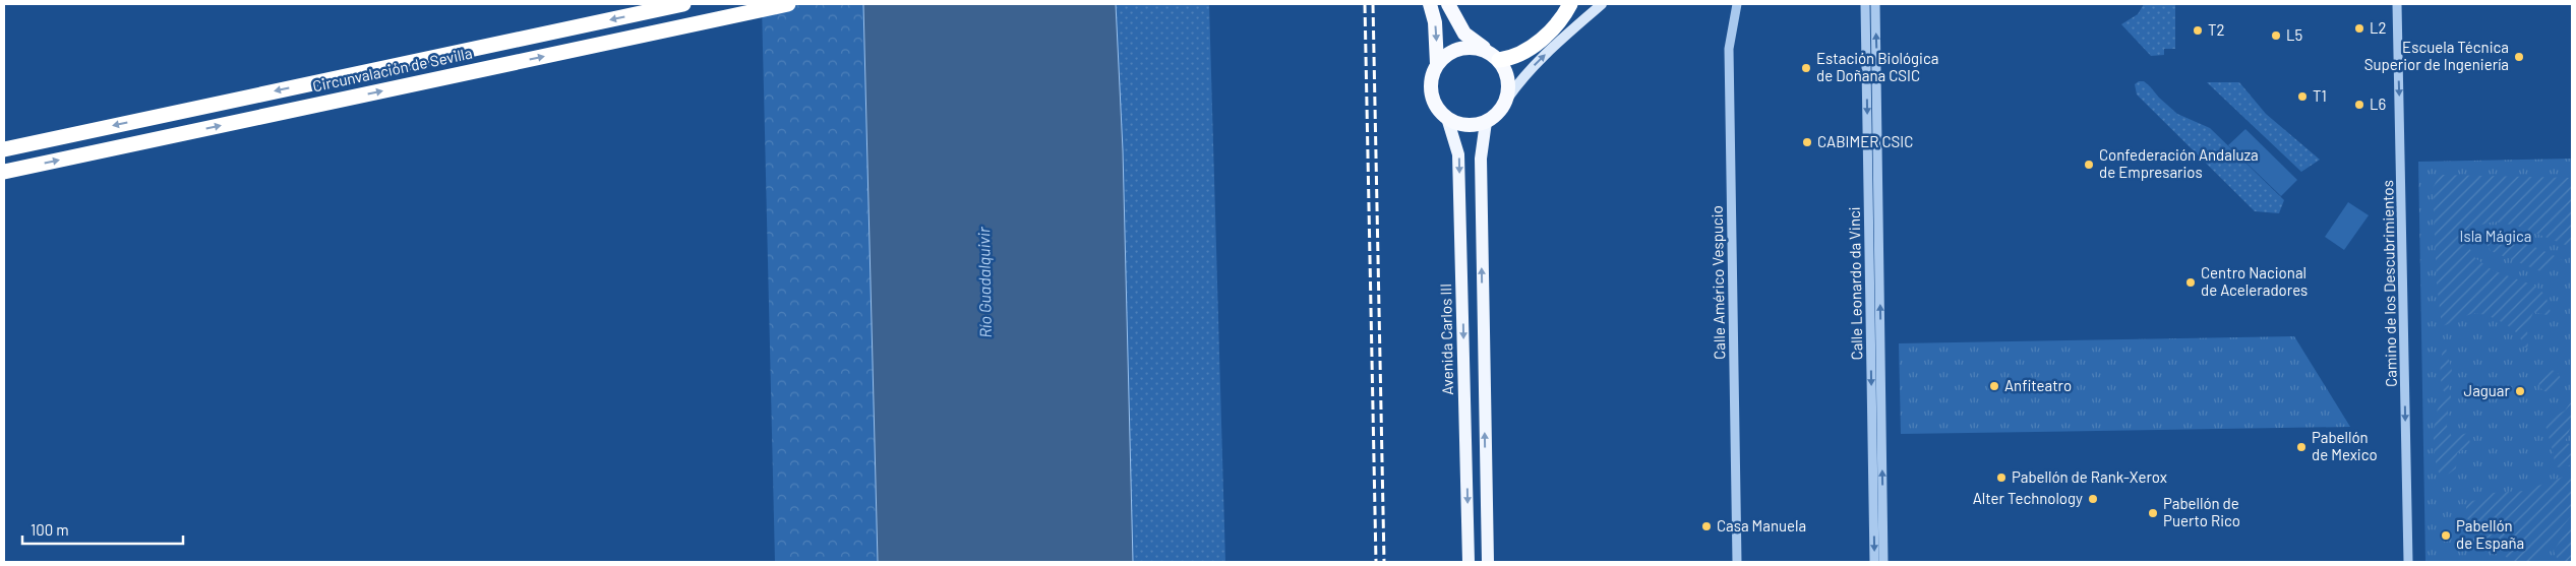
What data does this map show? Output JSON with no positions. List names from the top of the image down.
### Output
{
  "streets": {
    "highway": ["Circunvalación de Sevilla"],
    "main road": ["Avenida Carlos III"],
    "street": ["Calle Américo Vespucio", "Calle Leonardo da Vinci", "Camino de los Descubrimientos"]
  },
  "one_way": ["Camino de los Descubrimientos"],
  "water": ["Río Guadalquivir"],
  "parks": ["Isla Mágica"],
  "places": [
    "L2",
    "T2",
    "L5",
    "Escuela Técnica Superior de Ingeniería",
    "Estación Biológica de Doñana CSIC",
    "T1",
    "L6",
    "CABIMER CSIC",
    "Confederación Andaluza de Empresarios",
    "Centro Nacional de Aceleradores",
    "Anfiteatro",
    "Jaguar",
    "Pabellón de Mexico",
    "Pabellón de Rank-Xerox",
    "Alter Technology",
    "Pabellón de Puerto Rico",
    "Casa Manuela",
    "Pabellón de España"
  ],
  "scale_bar": "100 m"
}
